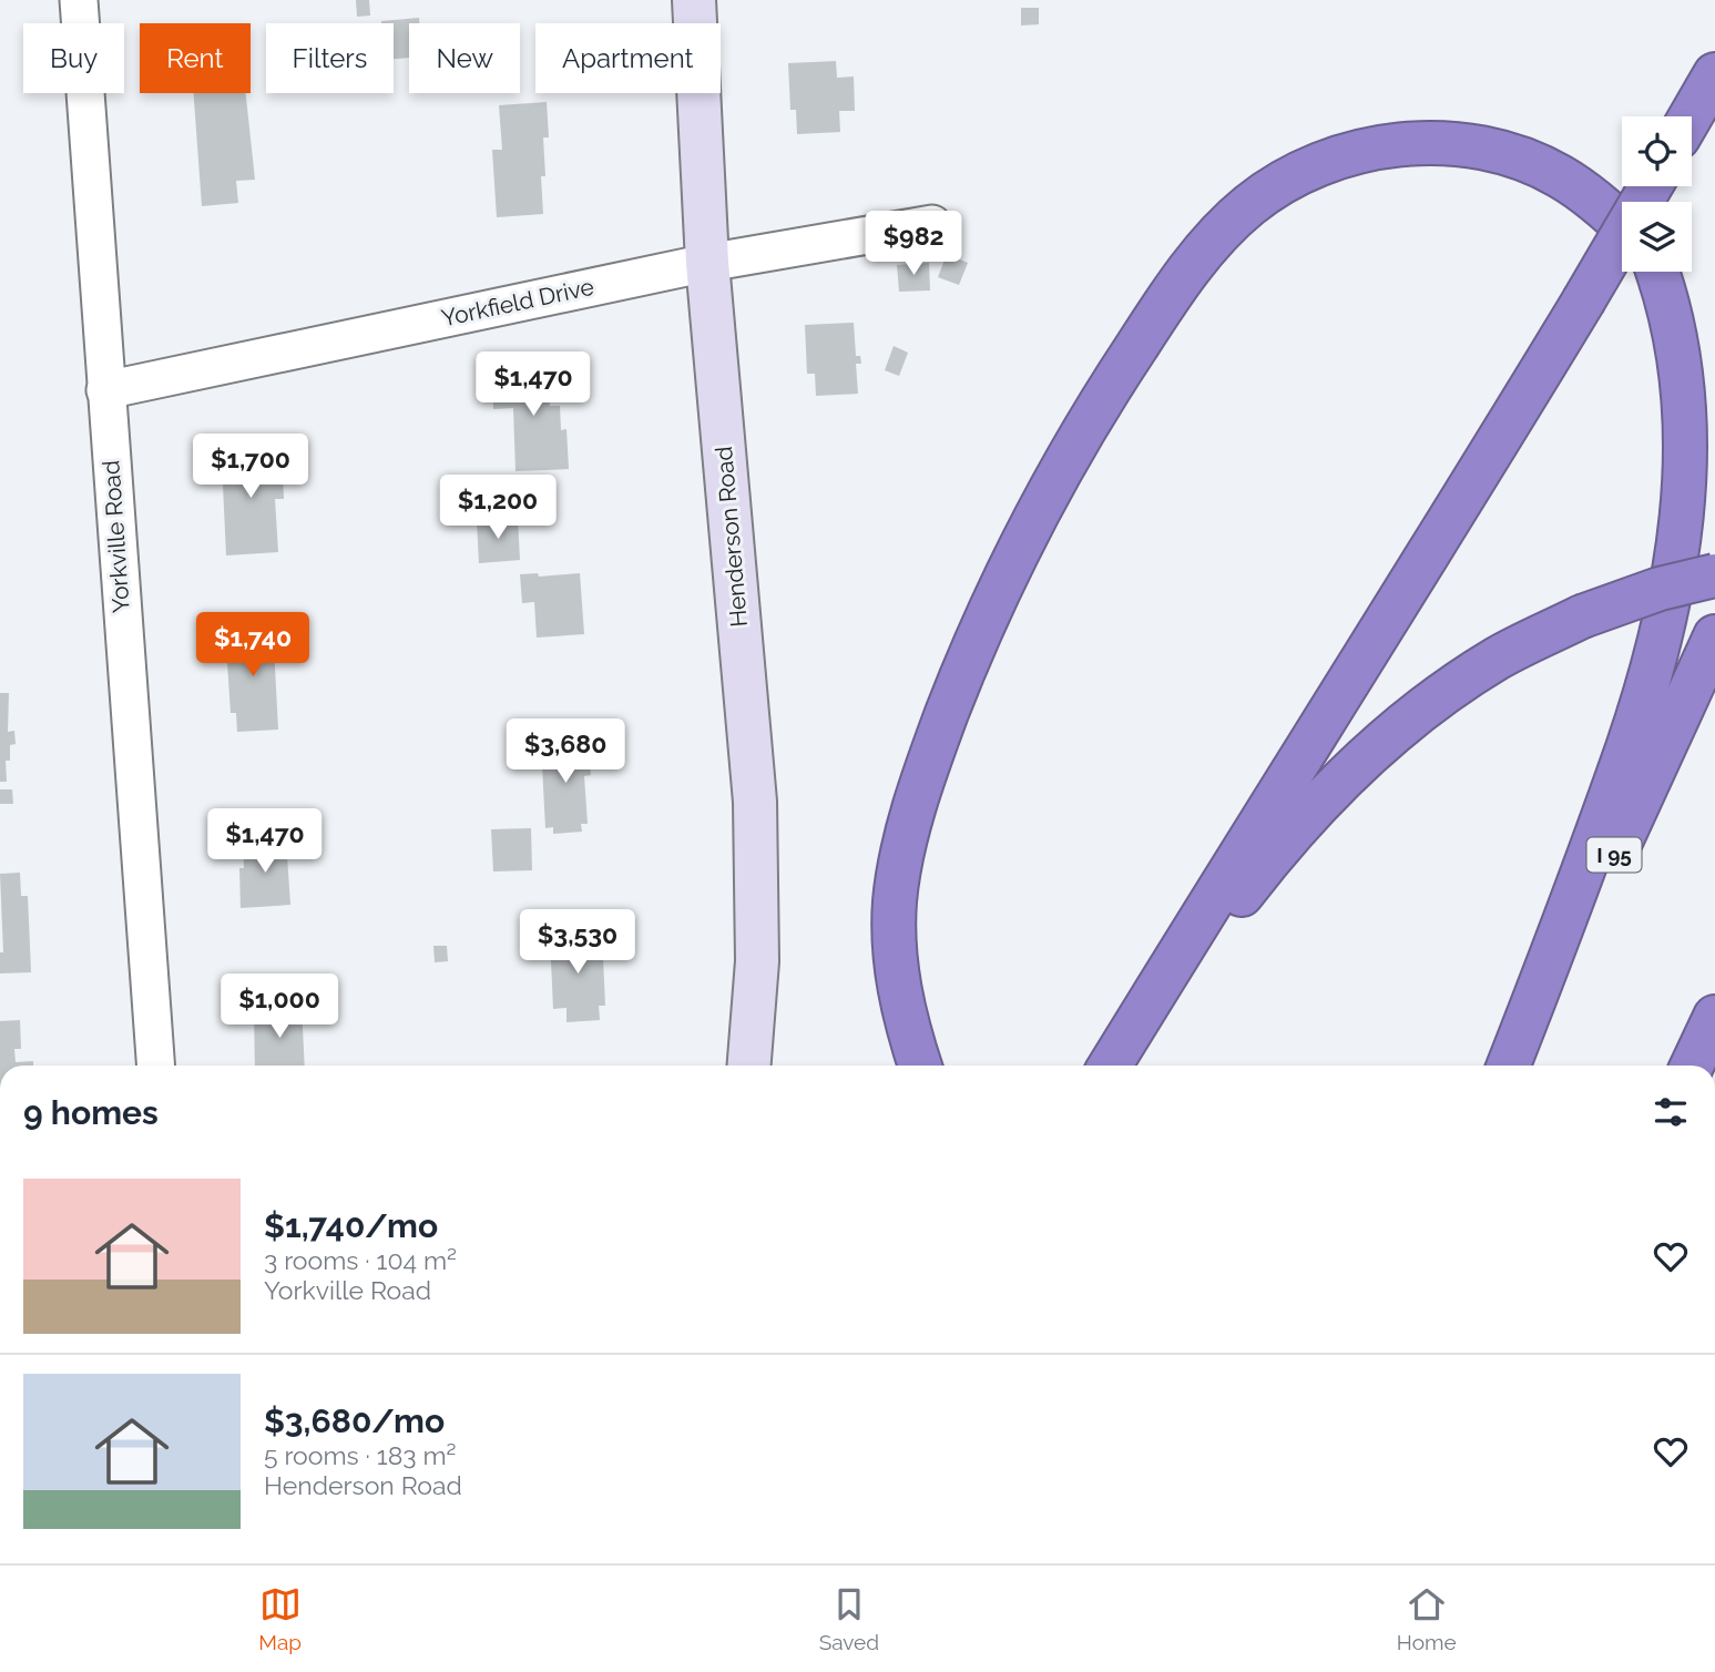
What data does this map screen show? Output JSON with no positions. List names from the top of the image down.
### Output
{
  "streets": {
    "highway": ["I 95"],
    "street": ["Yorkfield Drive", "Yorkville Road", "Henderson Road"]
  },
  "crossings": [
    ["Yorkfield Drive", "Yorkville Road"],
    ["Yorkfield Drive", "Henderson Road"]
  ],
  "page": {
    "chip": [
      "Buy",
      "Rent",
      "Filters",
      "New",
      "Apartment"
    ],
    "price": [
      "$982",
      "$1,470",
      "$1,700",
      "$1,200",
      "$1,740",
      "$3,680",
      "$1,470",
      "$3,530",
      "$1,000"
    ],
    "heading": "9 homes",
    "list": [
      {
        "name": "$1,740/mo",
        "note": "3 rooms · 104 m² · Yorkville Road"
      },
      {
        "name": "$3,680/mo",
        "note": "5 rooms · 183 m² · Henderson Road"
      }
    ],
    "tabs": ["Map", "Saved", "Home"]
  }
}
